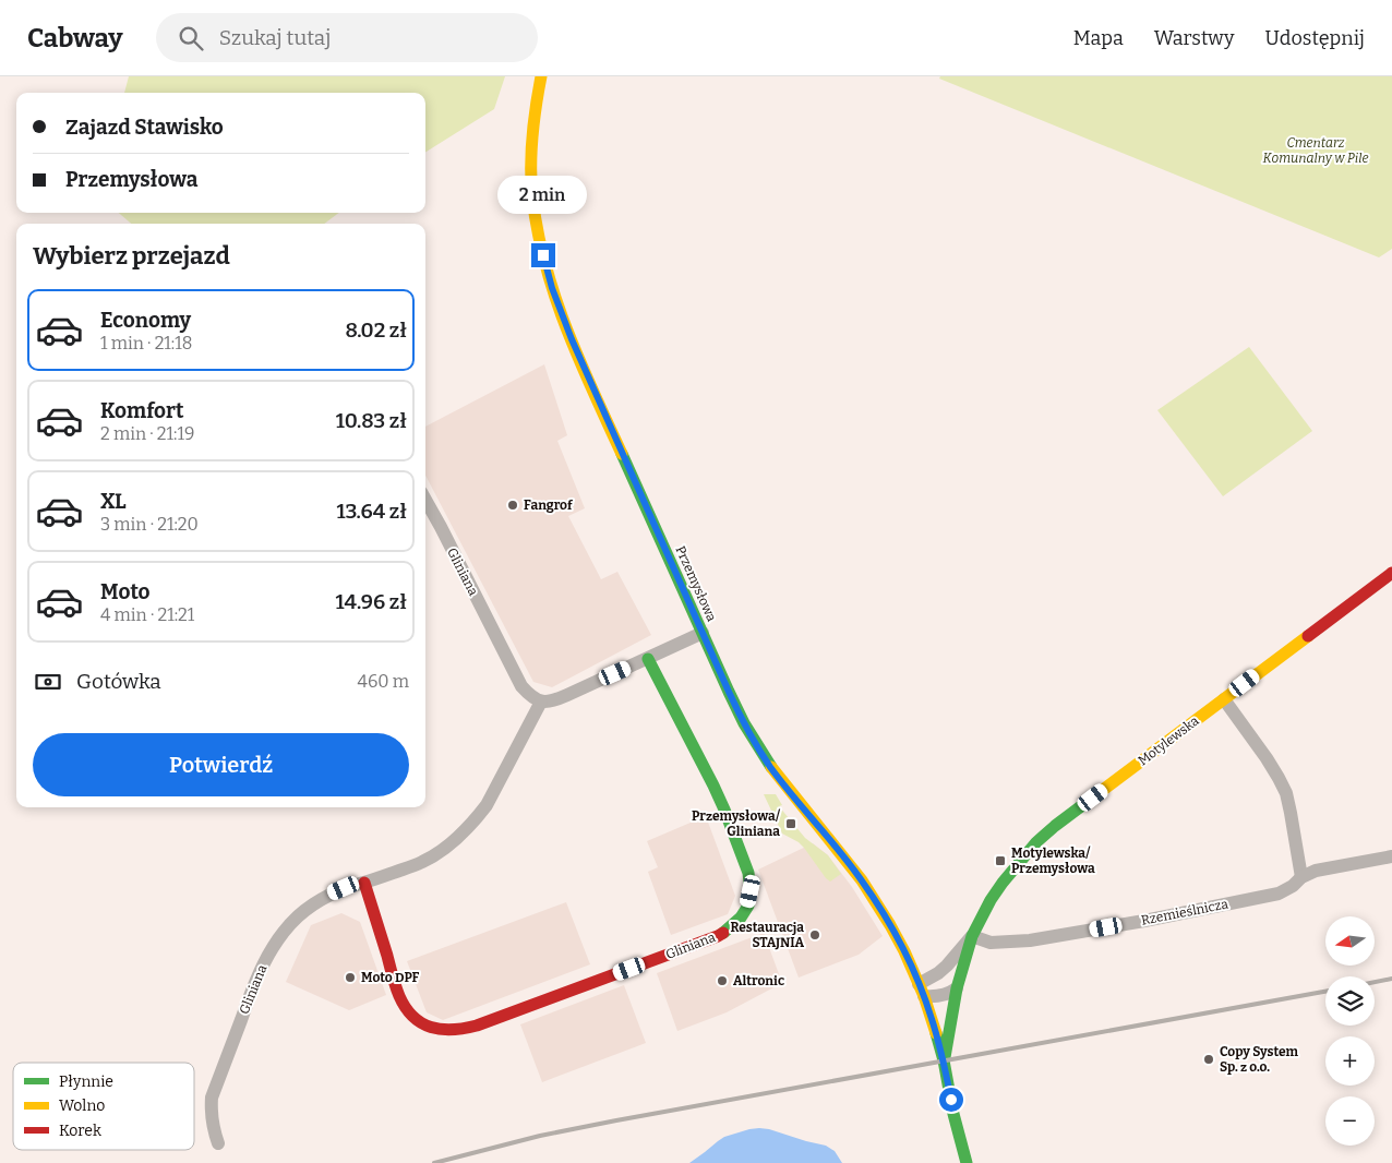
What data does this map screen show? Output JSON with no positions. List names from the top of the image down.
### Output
{
  "streets": {
    "street": [
      "Gliniana",
      "Przemysłowa",
      "Motylewska",
      "Rzemieślnicza"
    ]
  },
  "crossings": [
    ["Przemysłowa", "Motylewska"],
    ["Motylewska", "Rzemieślnicza"]
  ],
  "parks": ["Cmentarz Komunalny w Pile"],
  "places": {
    "other": [
      "Fangrof",
      "Restauracja STAJNIA",
      "Moto DPF",
      "Altronic",
      "Copy System Sp. z o.o."
    ],
    "transit": ["Przemysłowa/ Gliniana", "Motylewska/ Przemysłowa"]
  },
  "legend": ["Płynnie", "Wolno", "Korek"],
  "north": "left",
  "page": {
    "header": "Cabway",
    "search": "Szukaj tutaj",
    "nav": ["Mapa", "Warstwy", "Udostępnij"],
    "banner": ["Zajazd Stawisko", "Przemysłowa"],
    "bubble": "2 min",
    "heading": "Wybierz przejazd",
    "list": [
      {
        "name": "Economy",
        "note": "1 min · 21:18",
        "value": "8.02 zł"
      },
      {
        "name": "Komfort",
        "note": "2 min · 21:19",
        "value": "10.83 zł"
      },
      {
        "name": "XL",
        "note": "3 min · 21:20",
        "value": "13.64 zł"
      },
      {
        "name": "Moto",
        "note": "4 min · 21:21",
        "value": "14.96 zł"
      }
    ],
    "pay": ["Gotówka", "460 m"],
    "buttons": "Potwierdź",
    "map_buttons": ["+", "−"]
  }
}
